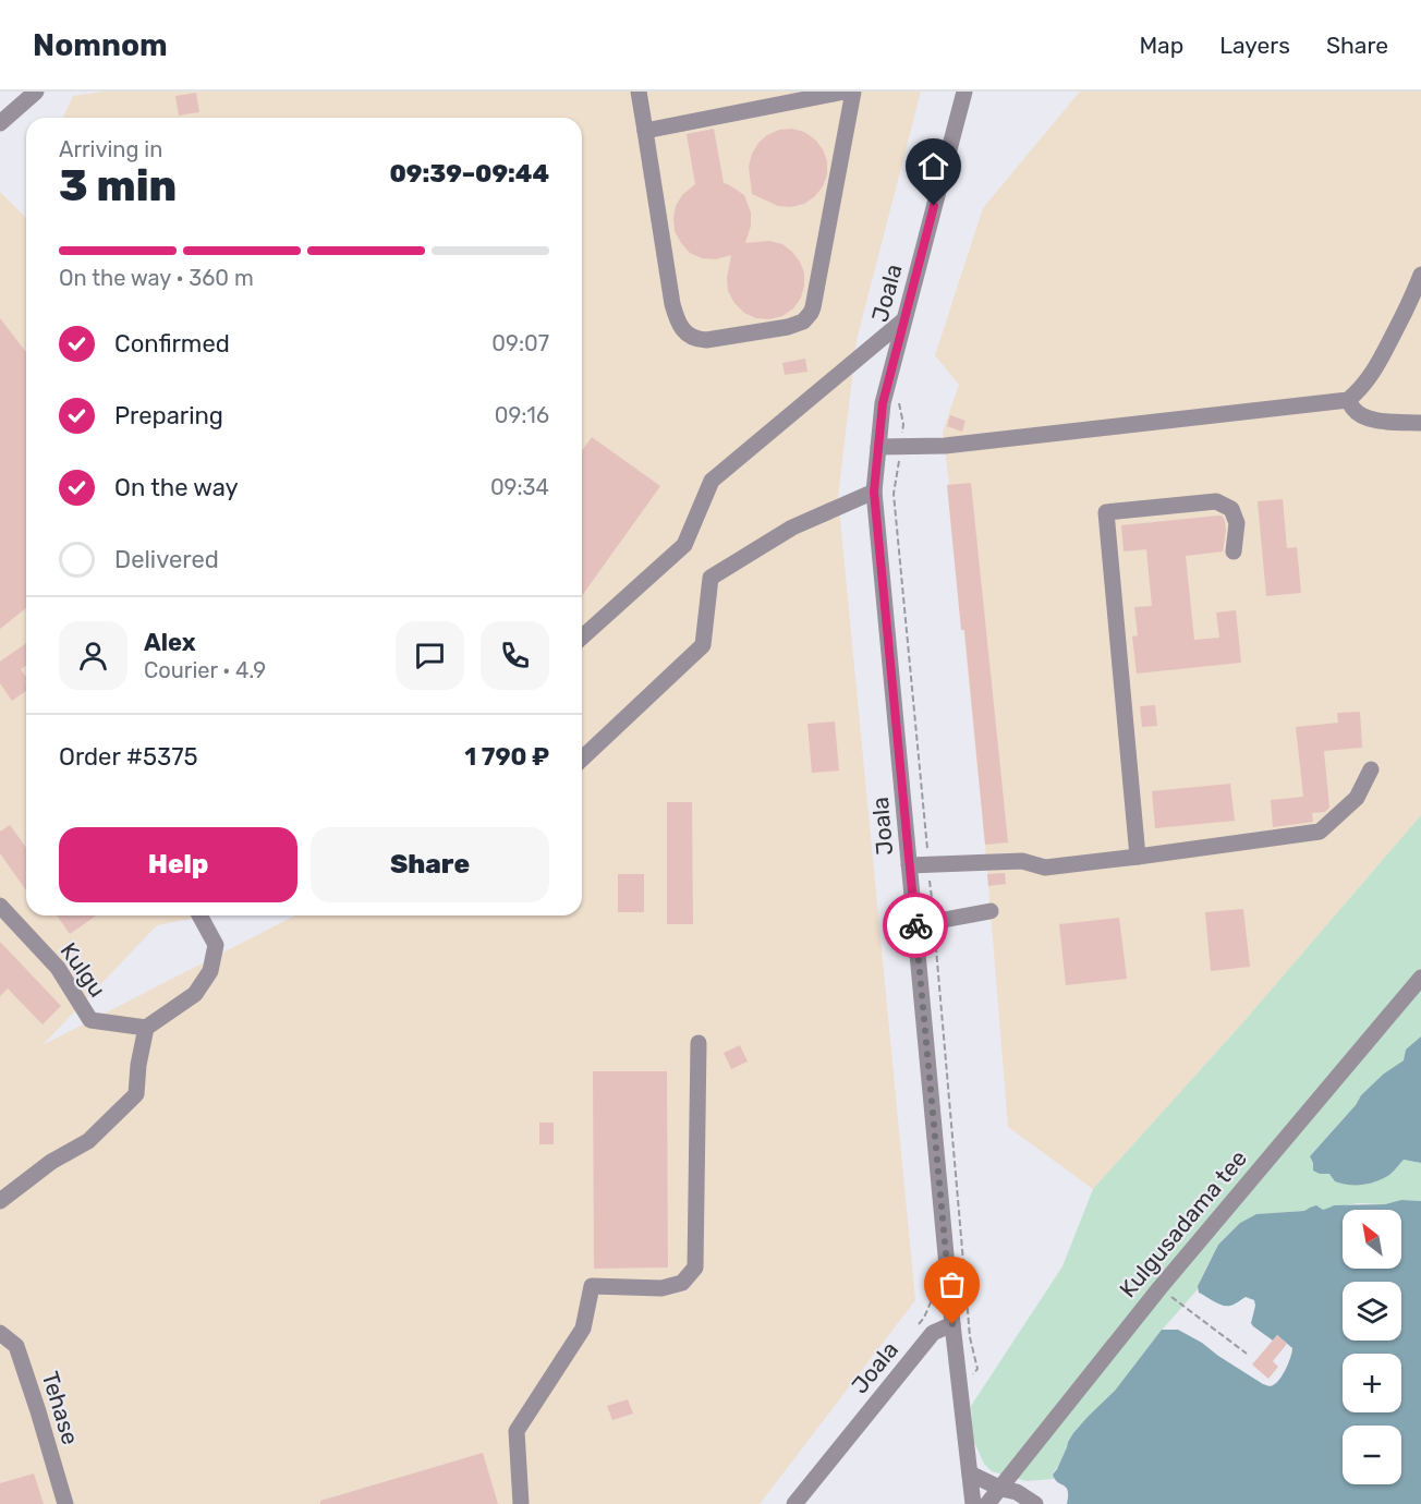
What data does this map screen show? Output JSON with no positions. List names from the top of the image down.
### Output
{
  "streets": {
    "street": [
      "Joala",
      "Kulgu",
      "Kulgusadama tee",
      "Tehase"
    ]
  },
  "north": "top left",
  "page": {
    "header": "Nomnom",
    "nav": ["Map", "Layers", "Share"],
    "heading": ["3 min", "Arriving in", "09:39–09:44"],
    "panel": [
      "Alex",
      "Courier · 4.9",
      "Order #5375",
      "1 790 ₽"
    ],
    "bar": "On the way · 360 m",
    "list": [
      ["Confirmed", "09:07"],
      ["Preparing", "09:16"],
      ["On the way", "09:34"],
      "Delivered"
    ],
    "buttons": ["Help", "Share"],
    "map_buttons": ["+", "−"]
  }
}
